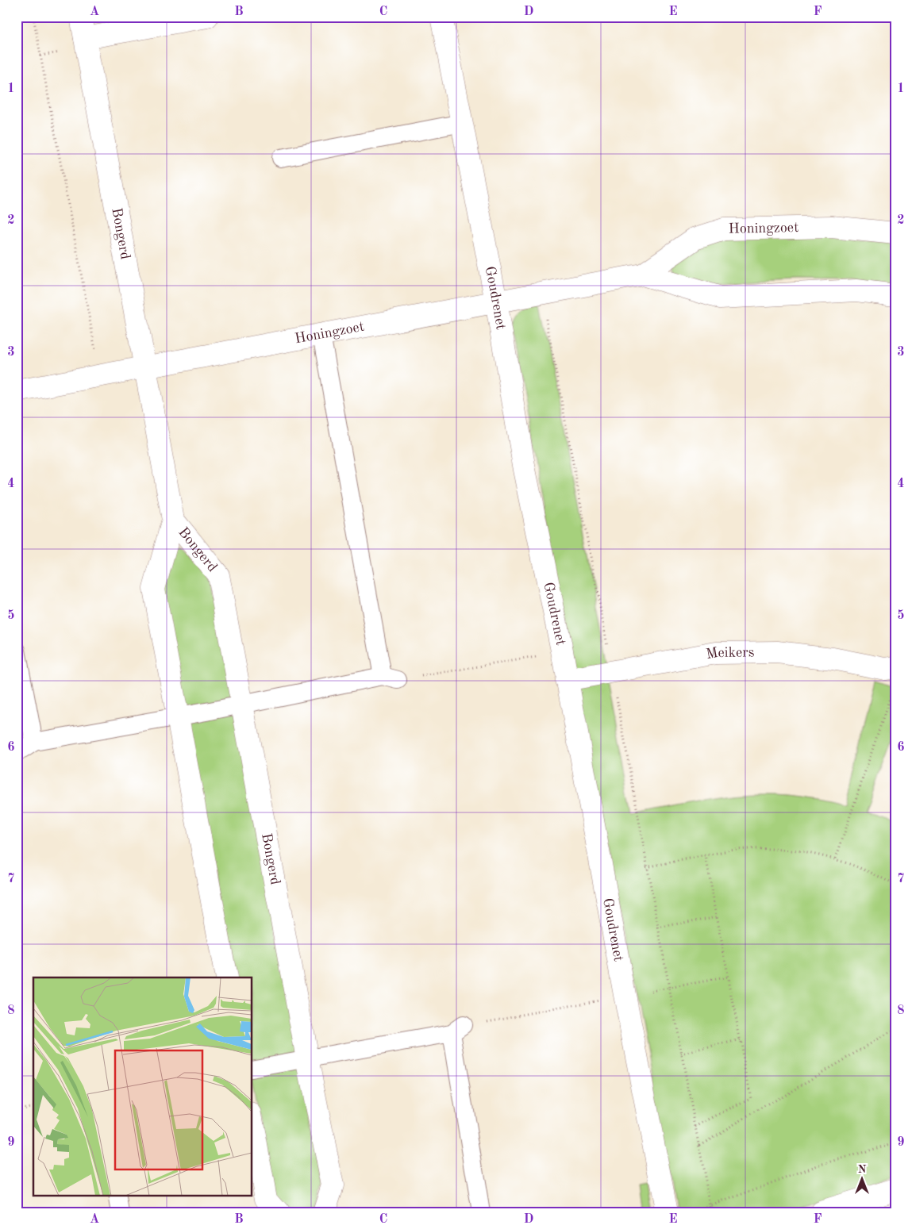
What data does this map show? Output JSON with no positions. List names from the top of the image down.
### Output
{
  "streets": {
    "street": [
      "Honingzoet",
      "Bongerd",
      "Goudrenet",
      "Meikers"
    ]
  },
  "crossings": [
    ["Honingzoet", "Bongerd"],
    ["Honingzoet", "Goudrenet"],
    ["Goudrenet", "Meikers"]
  ],
  "north": "top",
  "grid": {
    "columns": [
      "A",
      "B",
      "C",
      "D",
      "E",
      "F"
    ],
    "rows": [
      "1",
      "2",
      "3",
      "4",
      "5",
      "6",
      "7",
      "8",
      "9"
    ]
  }
}
